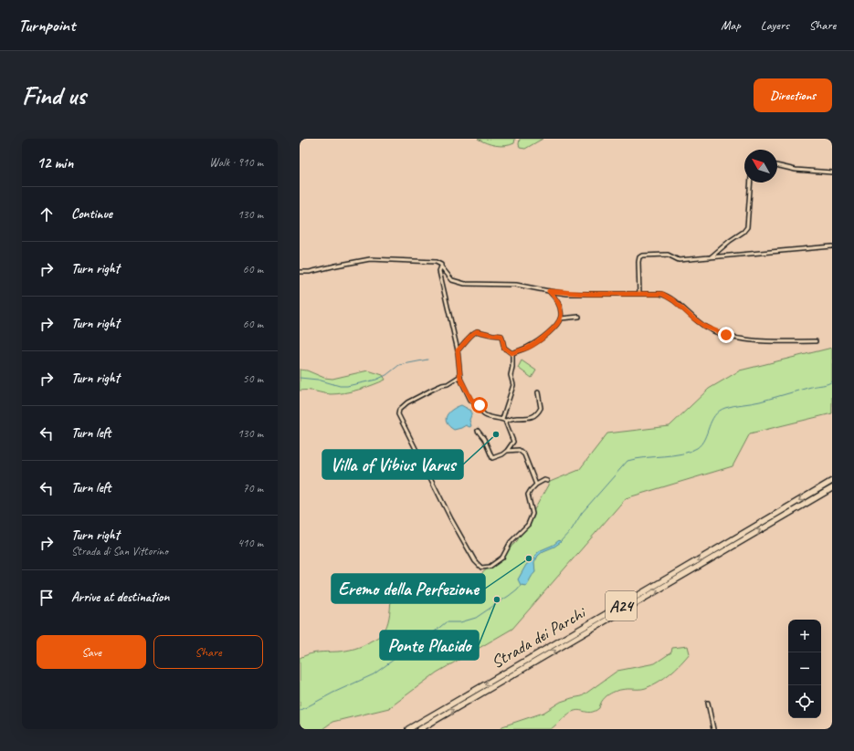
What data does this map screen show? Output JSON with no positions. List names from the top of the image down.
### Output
{
  "streets": {
    "highway": ["A24", "Strada dei Parchi"]
  },
  "places": ["Villa of Vibius Varus", "Eremo della Perfezione", "Ponte Placido"],
  "north": "top left",
  "page": {
    "header": "Turnpoint",
    "nav": ["Map", "Layers", "Share"],
    "buttons": [
      "Directions",
      ["Save", "Share"]
    ],
    "title": "Find us",
    "heading": ["12 min", "Walk · 910 m"],
    "list": [
      ["Continue", "130 m"],
      ["Turn right", "60 m"],
      ["Turn right", "60 m"],
      ["Turn right", "50 m"],
      ["Turn left", "130 m"],
      ["Turn left", "70 m"],
      ["Turn right", "Strada di San Vittorino", "410 m"],
      "Arrive at destination"
    ],
    "map_buttons": ["+", "−"]
  }
}
